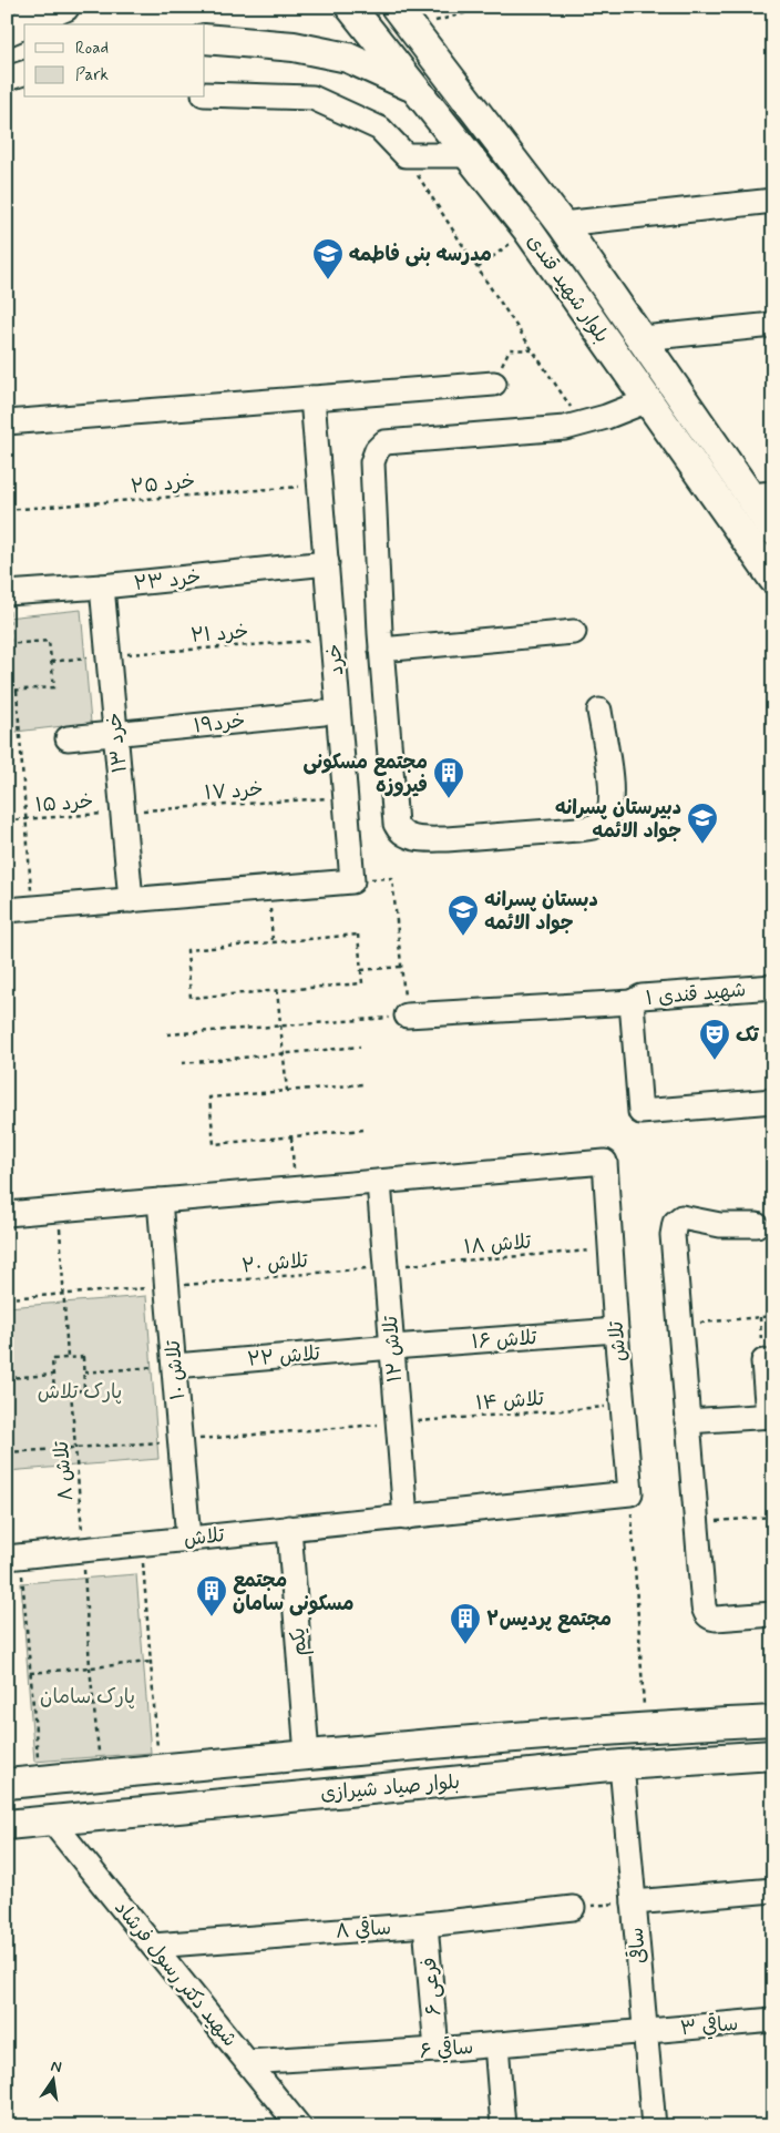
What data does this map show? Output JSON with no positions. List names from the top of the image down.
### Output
{
  "streets": {
    "main road": ["بلوار شهید قندی", "بلوار صیاد شیرازی"],
    "street": [
      "خرد ۲۳",
      "خرد",
      "خرد۱۹",
      "خرد ۱۳",
      "شهيد قندی ۱",
      "تلاش ۱۶",
      "تلاش",
      "تلاش ۱۲",
      "تلاش ۲۲",
      "تلاش ۱۰",
      "یکم",
      "ساقي ۸",
      "ساقی",
      "شهید دکتر رسول فرشاد",
      "فرعی ۶",
      "ساقي ۳",
      "ساقي ۶"
    ],
    "path": [
      "خرد ۲۵",
      "خرد ۲۱",
      "خرد ۱۷",
      "خرد ۱۵",
      "تلاش ۱۸",
      "تلاش ۲۰",
      "تلاش ۱۴",
      "تلاش ۸"
    ]
  },
  "crossings": [
    ["خرد ۲۵", "خرد"],
    ["خرد ۲۳", "خرد"],
    ["خرد ۲۳", "خرد ۱۳"],
    ["خرد ۲۱", "خرد"],
    ["خرد ۲۱", "خرد ۱۳"],
    ["خرد", "خرد ۱۷"],
    ["خرد۱۹", "خرد ۱۳"],
    ["خرد ۱۳", "خرد ۱۷"],
    ["خرد ۱۳", "خرد ۱۵"],
    ["خرد ۱۷", "خرد ۱۵"],
    ["تلاش ۱۸", "تلاش ۲۰"],
    ["تلاش ۱۸", "تلاش"],
    ["تلاش ۱۸", "تلاش ۱۲"],
    ["تلاش ۲۰", "تلاش ۱۲"],
    ["تلاش ۲۰", "تلاش ۱۰"],
    ["تلاش ۱۶", "تلاش"],
    ["تلاش ۱۶", "تلاش ۱۲"],
    ["تلاش ۱۶", "تلاش ۲۲"],
    ["تلاش", "تلاش ۱۲"],
    ["تلاش", "تلاش ۱۰"],
    ["تلاش", "تلاش ۱۴"],
    ["تلاش", "تلاش ۸"],
    ["تلاش", "یکم"],
    ["تلاش ۱۲", "تلاش ۲۲"],
    ["تلاش ۱۲", "تلاش ۱۴"],
    ["تلاش ۲۲", "تلاش ۱۰"],
    ["تلاش ۱۰", "تلاش ۱۴"],
    ["تلاش ۱۴", "تلاش ۸"],
    ["تلاش ۸", "بلوار صیاد شیرازی"],
    ["یکم", "بلوار صیاد شیرازی"],
    ["بلوار صیاد شیرازی", "ساقی"],
    ["بلوار صیاد شیرازی", "شهید دکتر رسول فرشاد"],
    ["ساقي ۸", "شهید دکتر رسول فرشاد"],
    ["ساقي ۸", "فرعی ۶"],
    ["ساقی", "ساقي ۳"],
    ["ساقی", "ساقي ۶"],
    ["شهید دکتر رسول فرشاد", "ساقي ۶"],
    ["فرعی ۶", "ساقي ۶"],
    ["ساقي ۳", "ساقي ۶"]
  ],
  "parks": ["پارک تلاش", "پارک سامان"],
  "places": {
    "school or university": ["مدرسه بنی فاطمه", "دبیرستان پسرانه جواد الائمه", "دبستان پسرانه جواد الائمه"],
    "building": ["مجتمع مسکونی فیروزه", "مجتمع مسکونی سامان", "مجتمع پردیس۲"],
    "theatre": ["تک"]
  },
  "legend": ["Road", "Park"],
  "north": "top"
}
